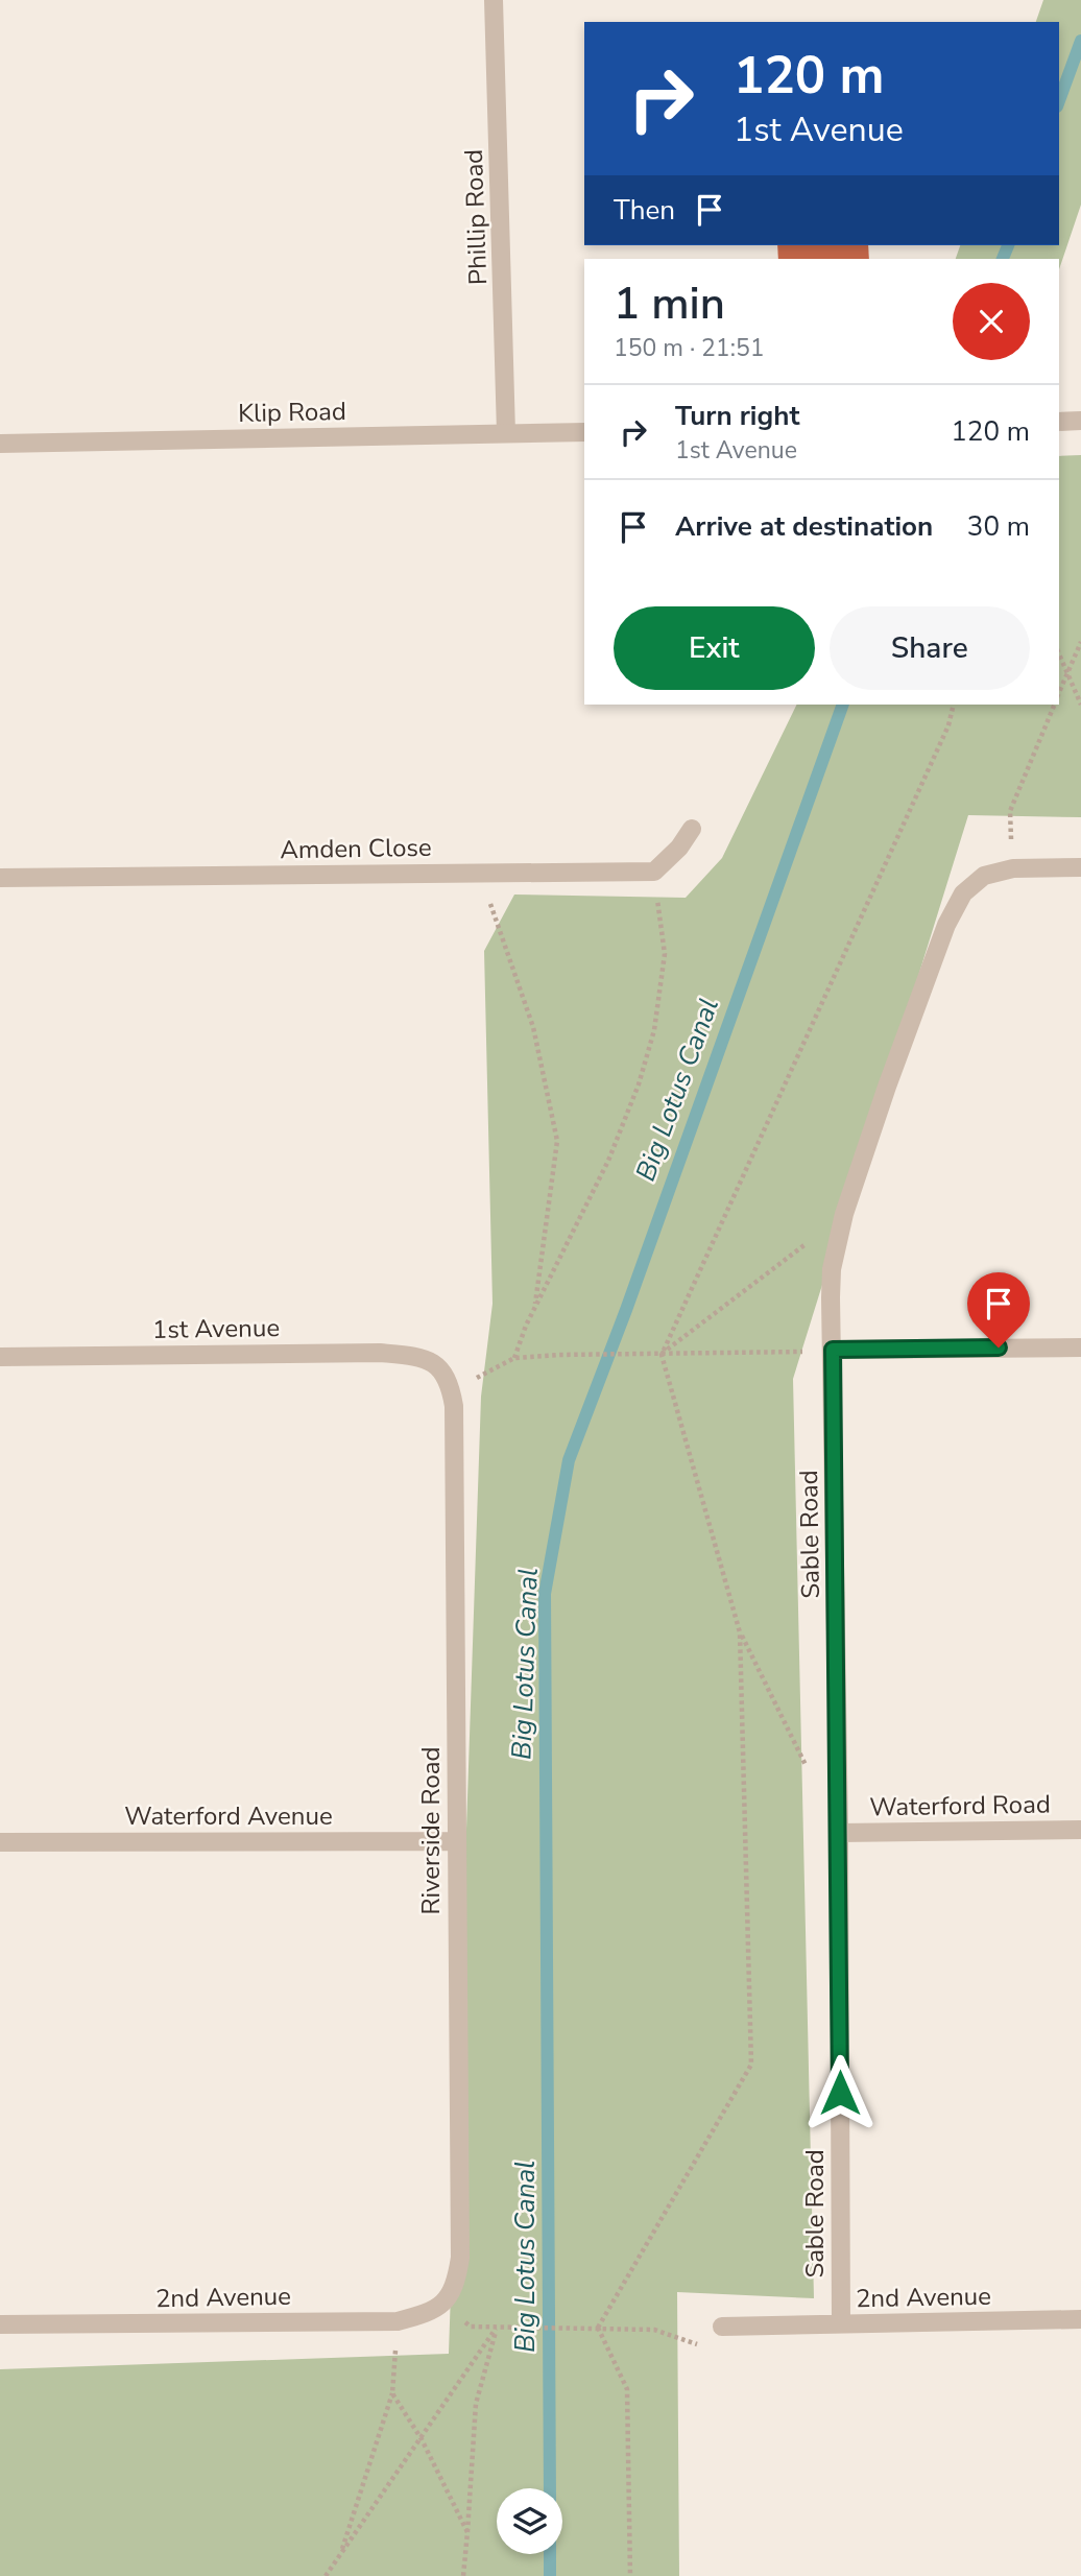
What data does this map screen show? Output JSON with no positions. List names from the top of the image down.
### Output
{
  "streets": {
    "street": [
      "Phillip Road",
      "Klip Road",
      "Amden Close",
      "1st Avenue",
      "Sable Road",
      "Waterford Road",
      "Waterford Avenue",
      "Riverside Road",
      "2nd Avenue"
    ]
  },
  "crossings": [
    ["Phillip Road", "Klip Road"],
    ["1st Avenue", "Riverside Road"],
    ["Sable Road", "Waterford Road"],
    ["Sable Road", "2nd Avenue"],
    ["Waterford Avenue", "Riverside Road"],
    ["Riverside Road", "2nd Avenue"]
  ],
  "water": ["Big Lotus Canal"],
  "page": {
    "turn": ["120 m", "1st Avenue"],
    "then": "Then",
    "heading": ["1 min", "150 m · 21:51"],
    "list": [
      {
        "name": "Turn right",
        "note": "1st Avenue",
        "value": "120 m"
      },
      {
        "name": "Arrive at destination",
        "value": "30 m"
      }
    ],
    "buttons": ["Exit", "Share"]
  }
}
